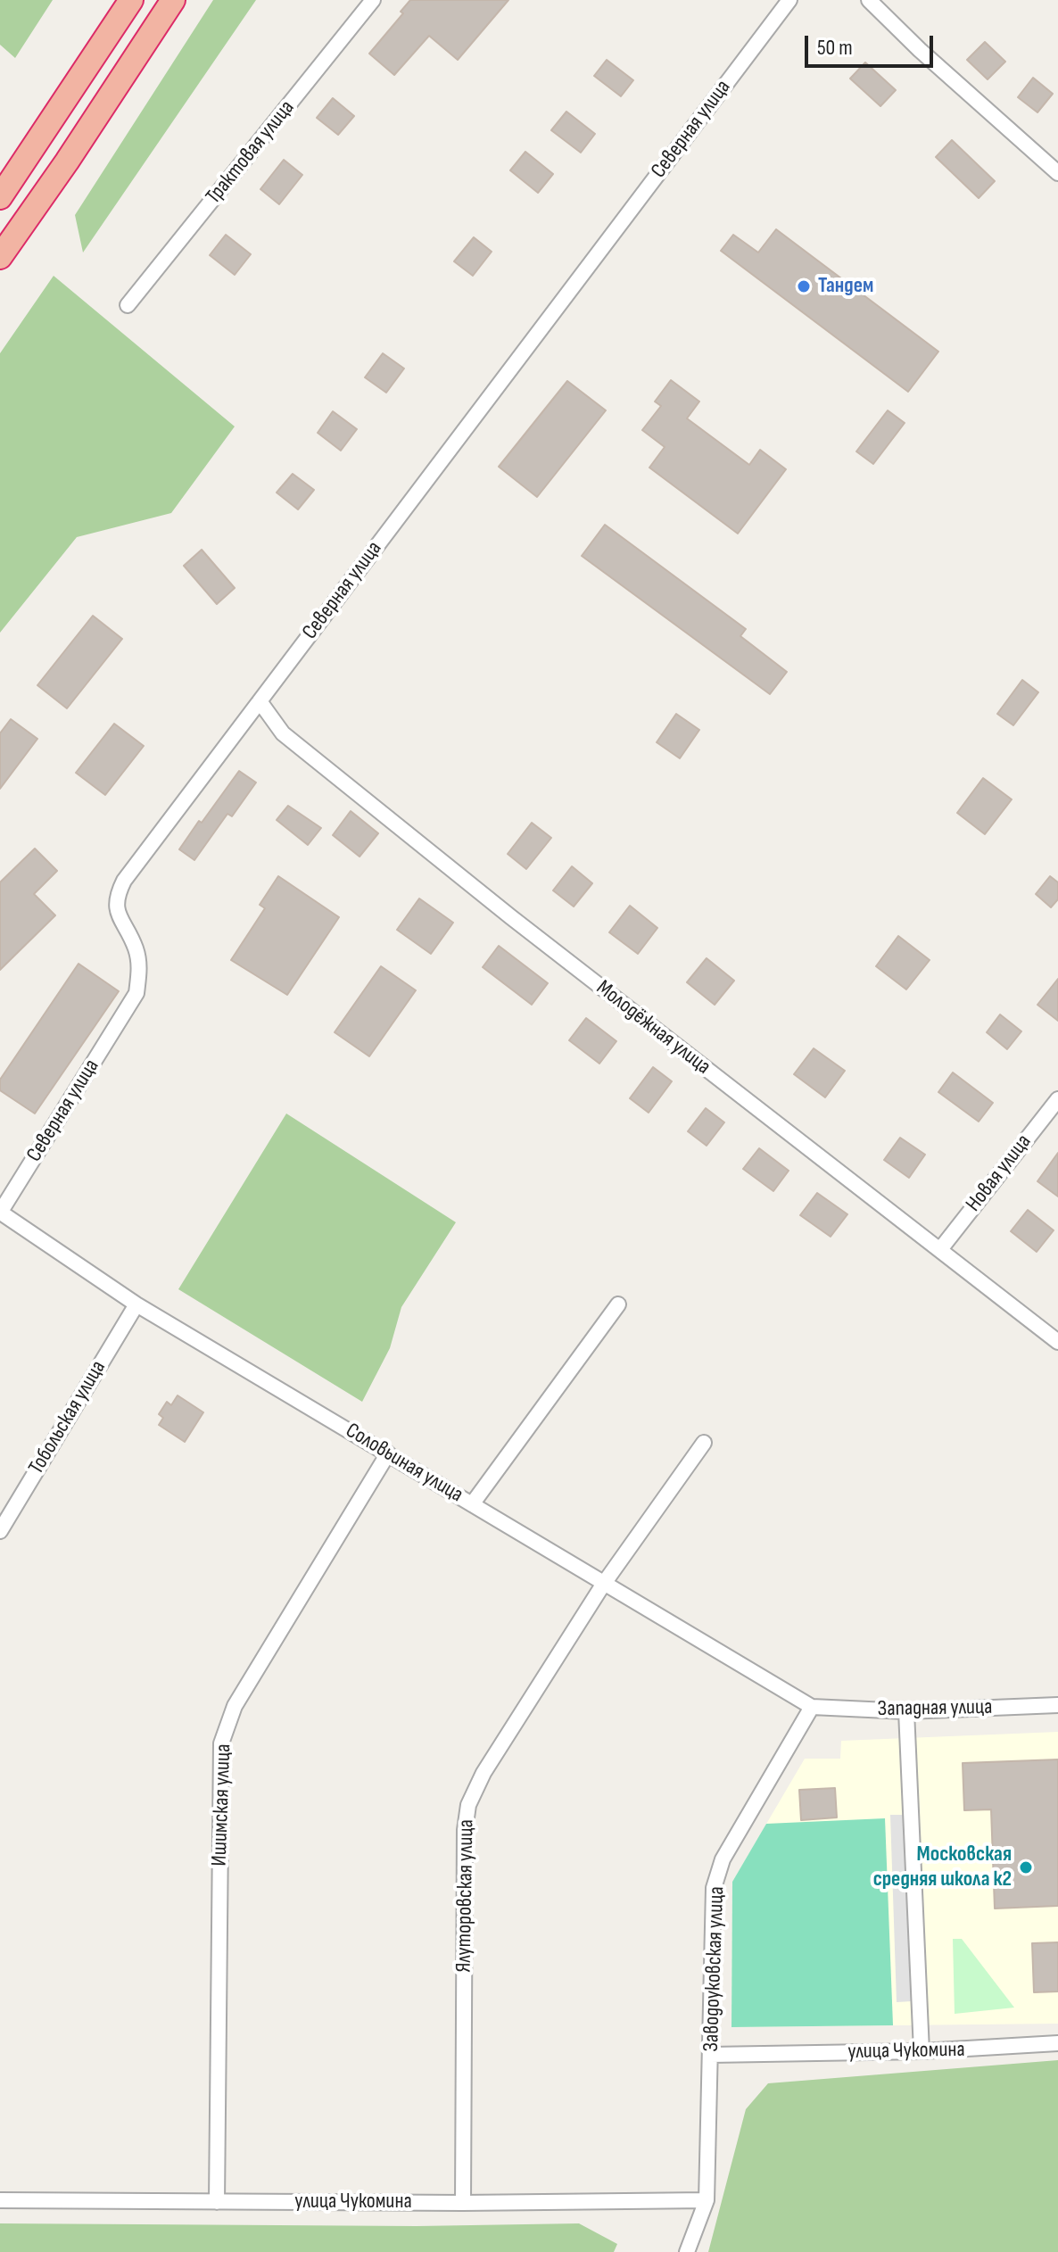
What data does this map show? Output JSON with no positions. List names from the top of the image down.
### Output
{
  "streets": {
    "street": [
      "Северная улица",
      "Трактовая улица",
      "Молодёжная улица",
      "Новая улица",
      "Тобольская улица",
      "Соловьиная улица",
      "Западная улица",
      "Ишимская улица",
      "Ялуторовская улица",
      "Заводоуковская улица",
      "улица Чукомина"
    ]
  },
  "crossings": [
    ["Северная улица", "Молодёжная улица"],
    ["Северная улица", "Соловьиная улица"],
    ["Молодёжная улица", "Новая улица"],
    ["Тобольская улица", "Соловьиная улица"],
    ["Соловьиная улица", "Западная улица"],
    ["Соловьиная улица", "Ишимская улица"],
    ["Соловьиная улица", "Ялуторовская улица"],
    ["Соловьиная улица", "Заводоуковская улица"],
    ["Западная улица", "Заводоуковская улица"],
    ["Ишимская улица", "улица Чукомина"],
    ["Ялуторовская улица", "улица Чукомина"],
    ["Заводоуковская улица", "улица Чукомина"]
  ],
  "places": ["Тандем", "Московская средняя школа к2"],
  "scale_bar": "50 m"
}
